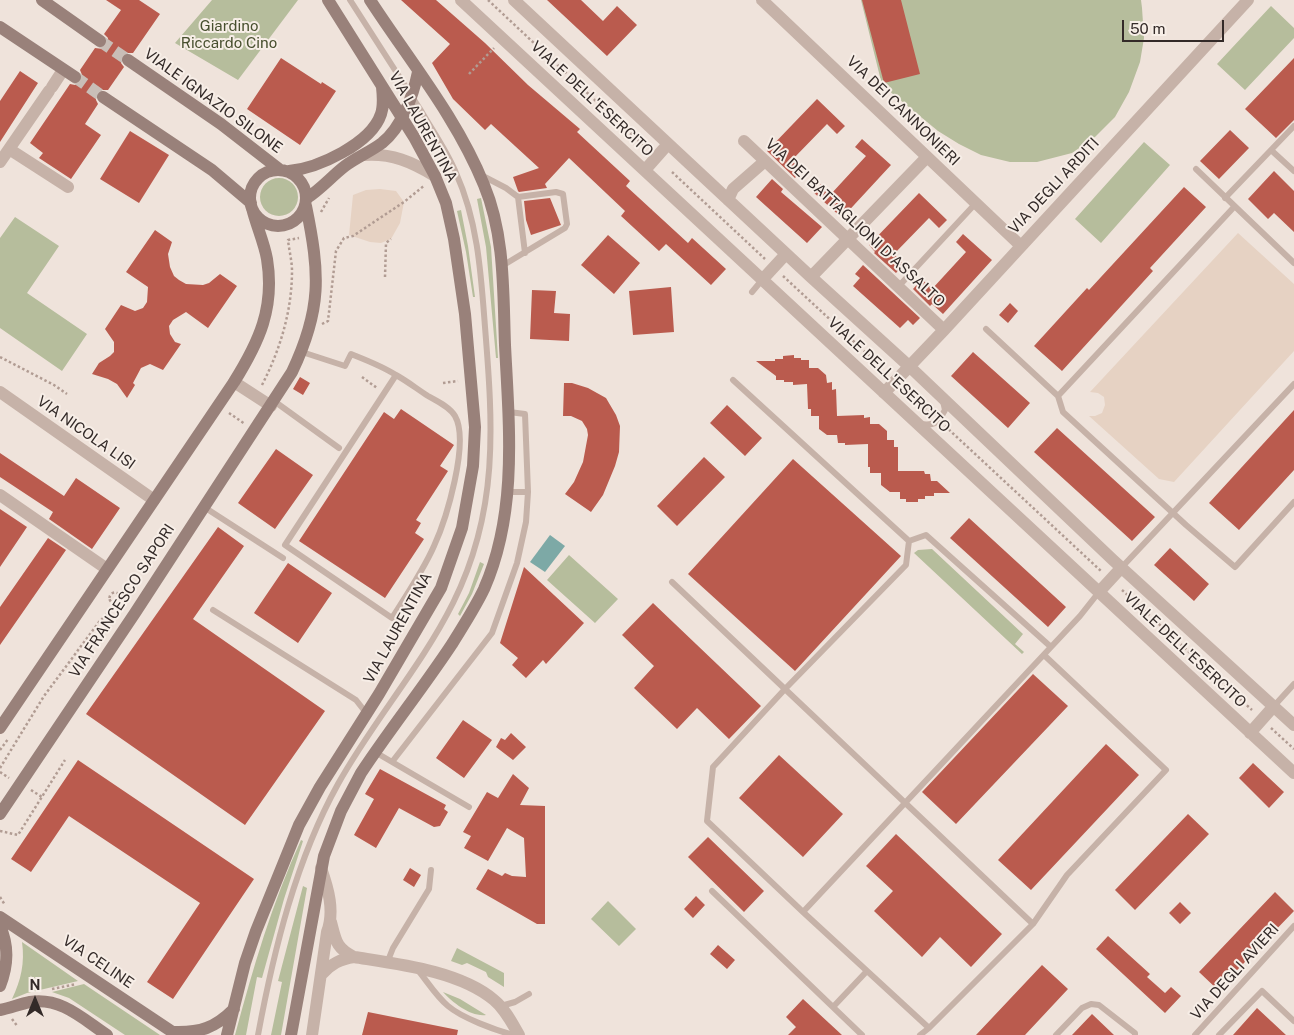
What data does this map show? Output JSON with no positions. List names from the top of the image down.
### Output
{
  "streets": {
    "street": [
      "VIALE DELL'ESERCITO",
      "VIALE IGNAZIO SILONE",
      "VIA DEI CANNONIERI",
      "VIA LAURENTINA",
      "VIA DEGLI ARDITI",
      "VIA DEI BATTAGLIONI D'ASSALTO",
      "VIA NICOLA LISI",
      "VIA FRANCESCO SAPORI",
      "VIA CELINE"
    ],
    "lane": ["VIA DEGLI AVIERI"]
  },
  "crossings": [
    ["VIALE DELL'ESERCITO", "VIA DEGLI ARDITI"],
    ["VIALE IGNAZIO SILONE", "VIA LAURENTINA"],
    ["VIALE IGNAZIO SILONE", "VIA FRANCESCO SAPORI"],
    ["VIA DEI CANNONIERI", "VIA DEGLI ARDITI"],
    ["VIA DEGLI ARDITI", "VIA DEI BATTAGLIONI D'ASSALTO"],
    ["VIA NICOLA LISI", "VIA FRANCESCO SAPORI"]
  ],
  "parks": ["Giardino Riccardo Cino"],
  "scale_bar": "50 m",
  "north": "top"
}
